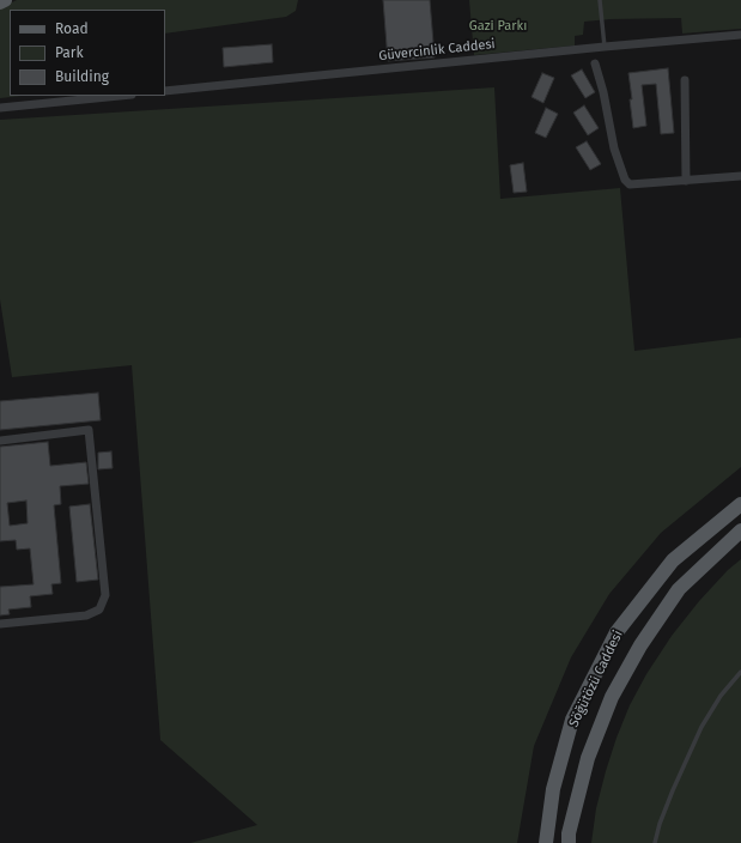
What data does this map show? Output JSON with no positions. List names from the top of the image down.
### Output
{
  "streets": {
    "main road": ["Söğütözü Caddesi"],
    "street": ["Güvercinlik Caddesi"]
  },
  "parks": ["Gazi Parkı"],
  "legend": ["Road", "Park", "Building"]
}
